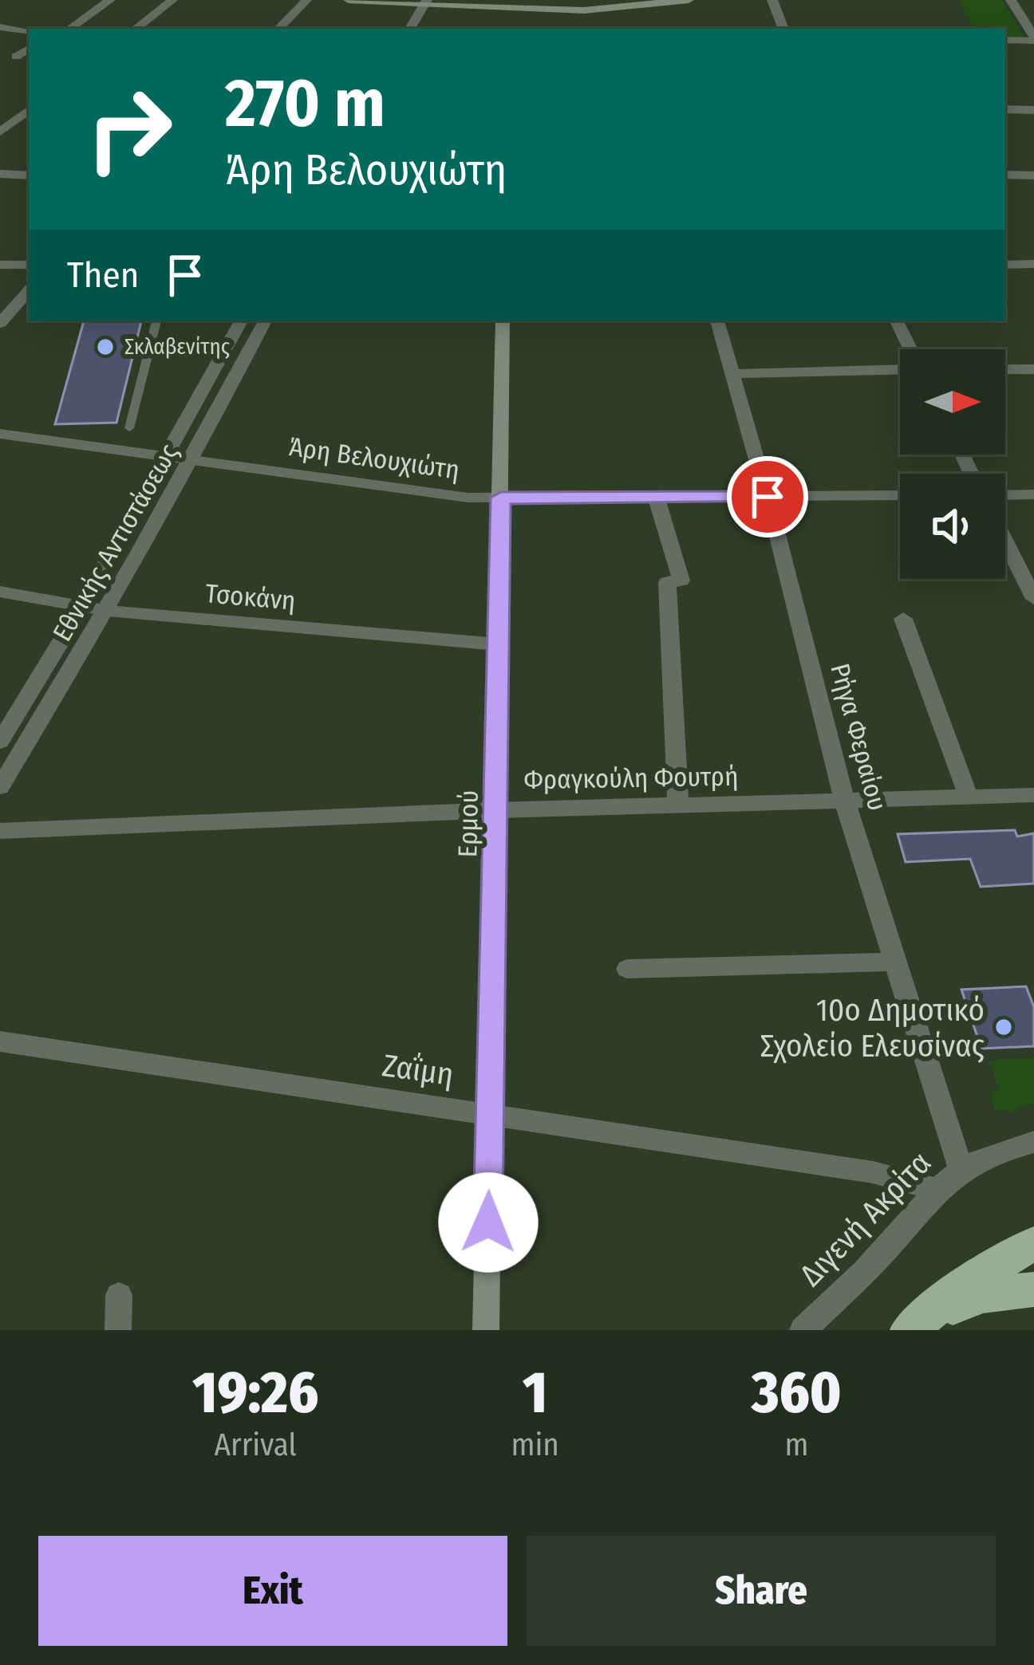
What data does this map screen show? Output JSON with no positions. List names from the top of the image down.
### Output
{
  "streets": {
    "main road": ["Ερμού"],
    "street": [
      "Άρη Βελουχιώτη",
      "Εθνικής Αντιστάσεως",
      "Τσοκάνη",
      "Ρήγα Φεραίου",
      "Φραγκούλη Φουτρή",
      "Ζαΐμη",
      "Διγενή Ακρίτα"
    ]
  },
  "crossings": [
    ["Άρη Βελουχιώτη", "Εθνικής Αντιστάσεως"],
    ["Άρη Βελουχιώτη", "Ρήγα Φεραίου"],
    ["Άρη Βελουχιώτη", "Ερμού"],
    ["Εθνικής Αντιστάσεως", "Τσοκάνη"],
    ["Τσοκάνη", "Ερμού"],
    ["Ρήγα Φεραίου", "Φραγκούλη Φουτρή"],
    ["Ρήγα Φεραίου", "Διγενή Ακρίτα"],
    ["Φραγκούλη Φουτρή", "Ερμού"],
    ["Ερμού", "Ζαΐμη"],
    ["Ζαΐμη", "Διγενή Ακρίτα"]
  ],
  "places": ["Σκλαβενίτης", "10ο Δημοτικό Σχολείο Ελευσίνας"],
  "north": "right",
  "page": {
    "turn": ["270 m", "Άρη Βελουχιώτη"],
    "then": "Then",
    "eta": [
      "19:26",
      "Arrival",
      "1",
      "min",
      "360",
      "m"
    ],
    "buttons": ["Exit", "Share"]
  }
}
